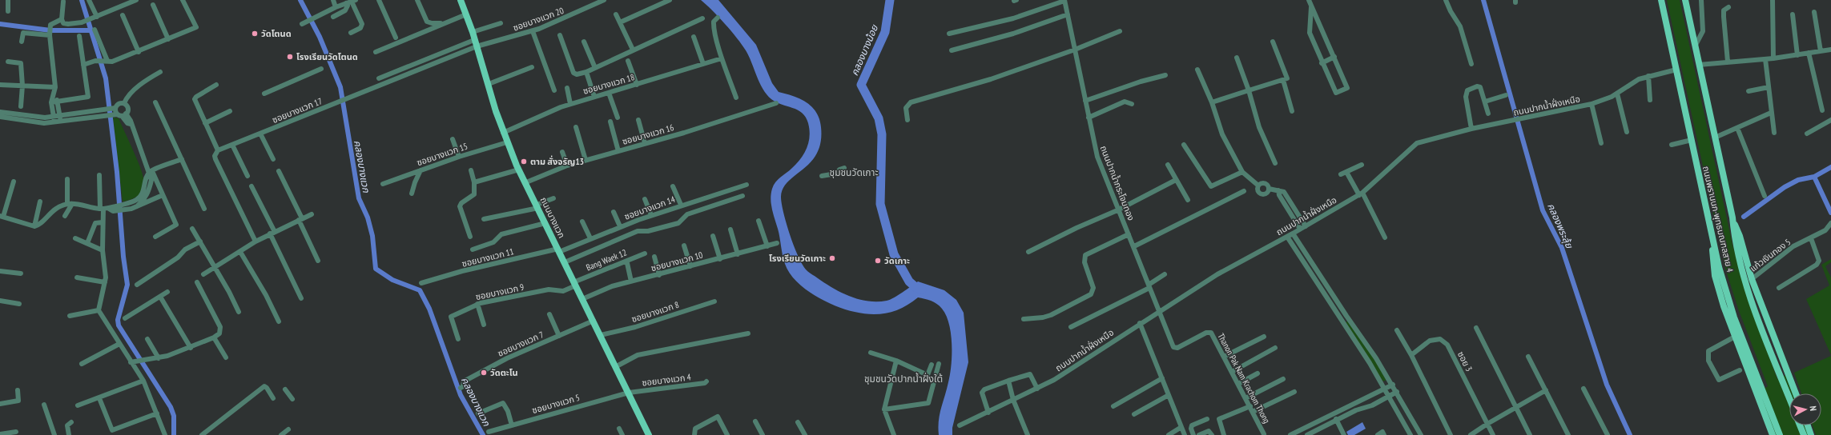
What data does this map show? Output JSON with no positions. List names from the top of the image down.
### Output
{
  "streets": {
    "main road": ["ถนนบางแวก", "ถนนพรานนก-พุทธมณฑลสาย 4"],
    "street": [
      "ซอยบางแวก 20",
      "ซอยบางแวก 18",
      "ถนนปากน้ำฝั่งเหนือ",
      "ซอยบางแวก 17",
      "ซอยบางแวก 16",
      "ซอยบางแวก 15",
      "ถนนปากน้ำกระโจมทอง",
      "ซอยบางแวก 14",
      "แก้วเงินทอง 5",
      "ซอยบางแวก 11",
      "Bang Waek 12",
      "ซอยบางแวก 10",
      "ซอยบางแวก 9",
      "ซอยบางแวก 8",
      "ซอยบางแวก 7",
      "ซอย 3",
      "Thanon Pak Nam Krachom Thong",
      "ซอยบางแวก 4",
      "ซอยบางแวก 5"
    ]
  },
  "crossings": [
    ["ซอยบางแวก 20", "ซอยบางแวก 17"],
    ["ซอยบางแวก 20", "ถนนบางแวก"],
    ["ซอยบางแวก 18", "ถนนบางแวก"],
    ["ถนนปากน้ำฝั่งเหนือ", "ถนนปากน้ำกระโจมทอง"],
    ["ถนนปากน้ำฝั่งเหนือ", "ถนนพรานนก-พุทธมณฑลสาย 4"],
    ["ถนนปากน้ำฝั่งเหนือ", "Thanon Pak Nam Krachom Thong"],
    ["ซอยบางแวก 17", "ถนนบางแวก"],
    ["ซอยบางแวก 16", "ถนนบางแวก"],
    ["ซอยบางแวก 15", "ถนนบางแวก"],
    ["ถนนปากน้ำกระโจมทอง", "Thanon Pak Nam Krachom Thong"],
    ["ซอยบางแวก 14", "ถนนบางแวก"],
    ["ซอยบางแวก 14", "ซอยบางแวก 11"],
    ["ถนนบางแวก", "ซอยบางแวก 11"],
    ["ถนนบางแวก", "Bang Waek 12"],
    ["ถนนบางแวก", "ซอยบางแวก 10"],
    ["ถนนบางแวก", "ซอยบางแวก 9"],
    ["ถนนบางแวก", "ซอยบางแวก 8"],
    ["ถนนบางแวก", "ซอยบางแวก 7"],
    ["ถนนบางแวก", "ซอยบางแวก 4"],
    ["ถนนบางแวก", "ซอยบางแวก 5"],
    ["Bang Waek 12", "ซอยบางแวก 9"],
    ["ซอยบางแวก 4", "ซอยบางแวก 5"]
  ],
  "districts": ["ชุมชนวัดเกาะ", "ชุมชนวัดปากน้ำฝั่งใต้"],
  "water": ["คลองบางน้อย", "คลองบางแวก", "คลองพระลุ้ย"],
  "places": [
    "วัดโตนด",
    "โรงเรียนวัดโตนด",
    "ตาม สั่งจรัญ13",
    "โรงเรียนวัดเกาะ",
    "วัดเกาะ",
    "วัดตะโน"
  ],
  "north": "right"
}
